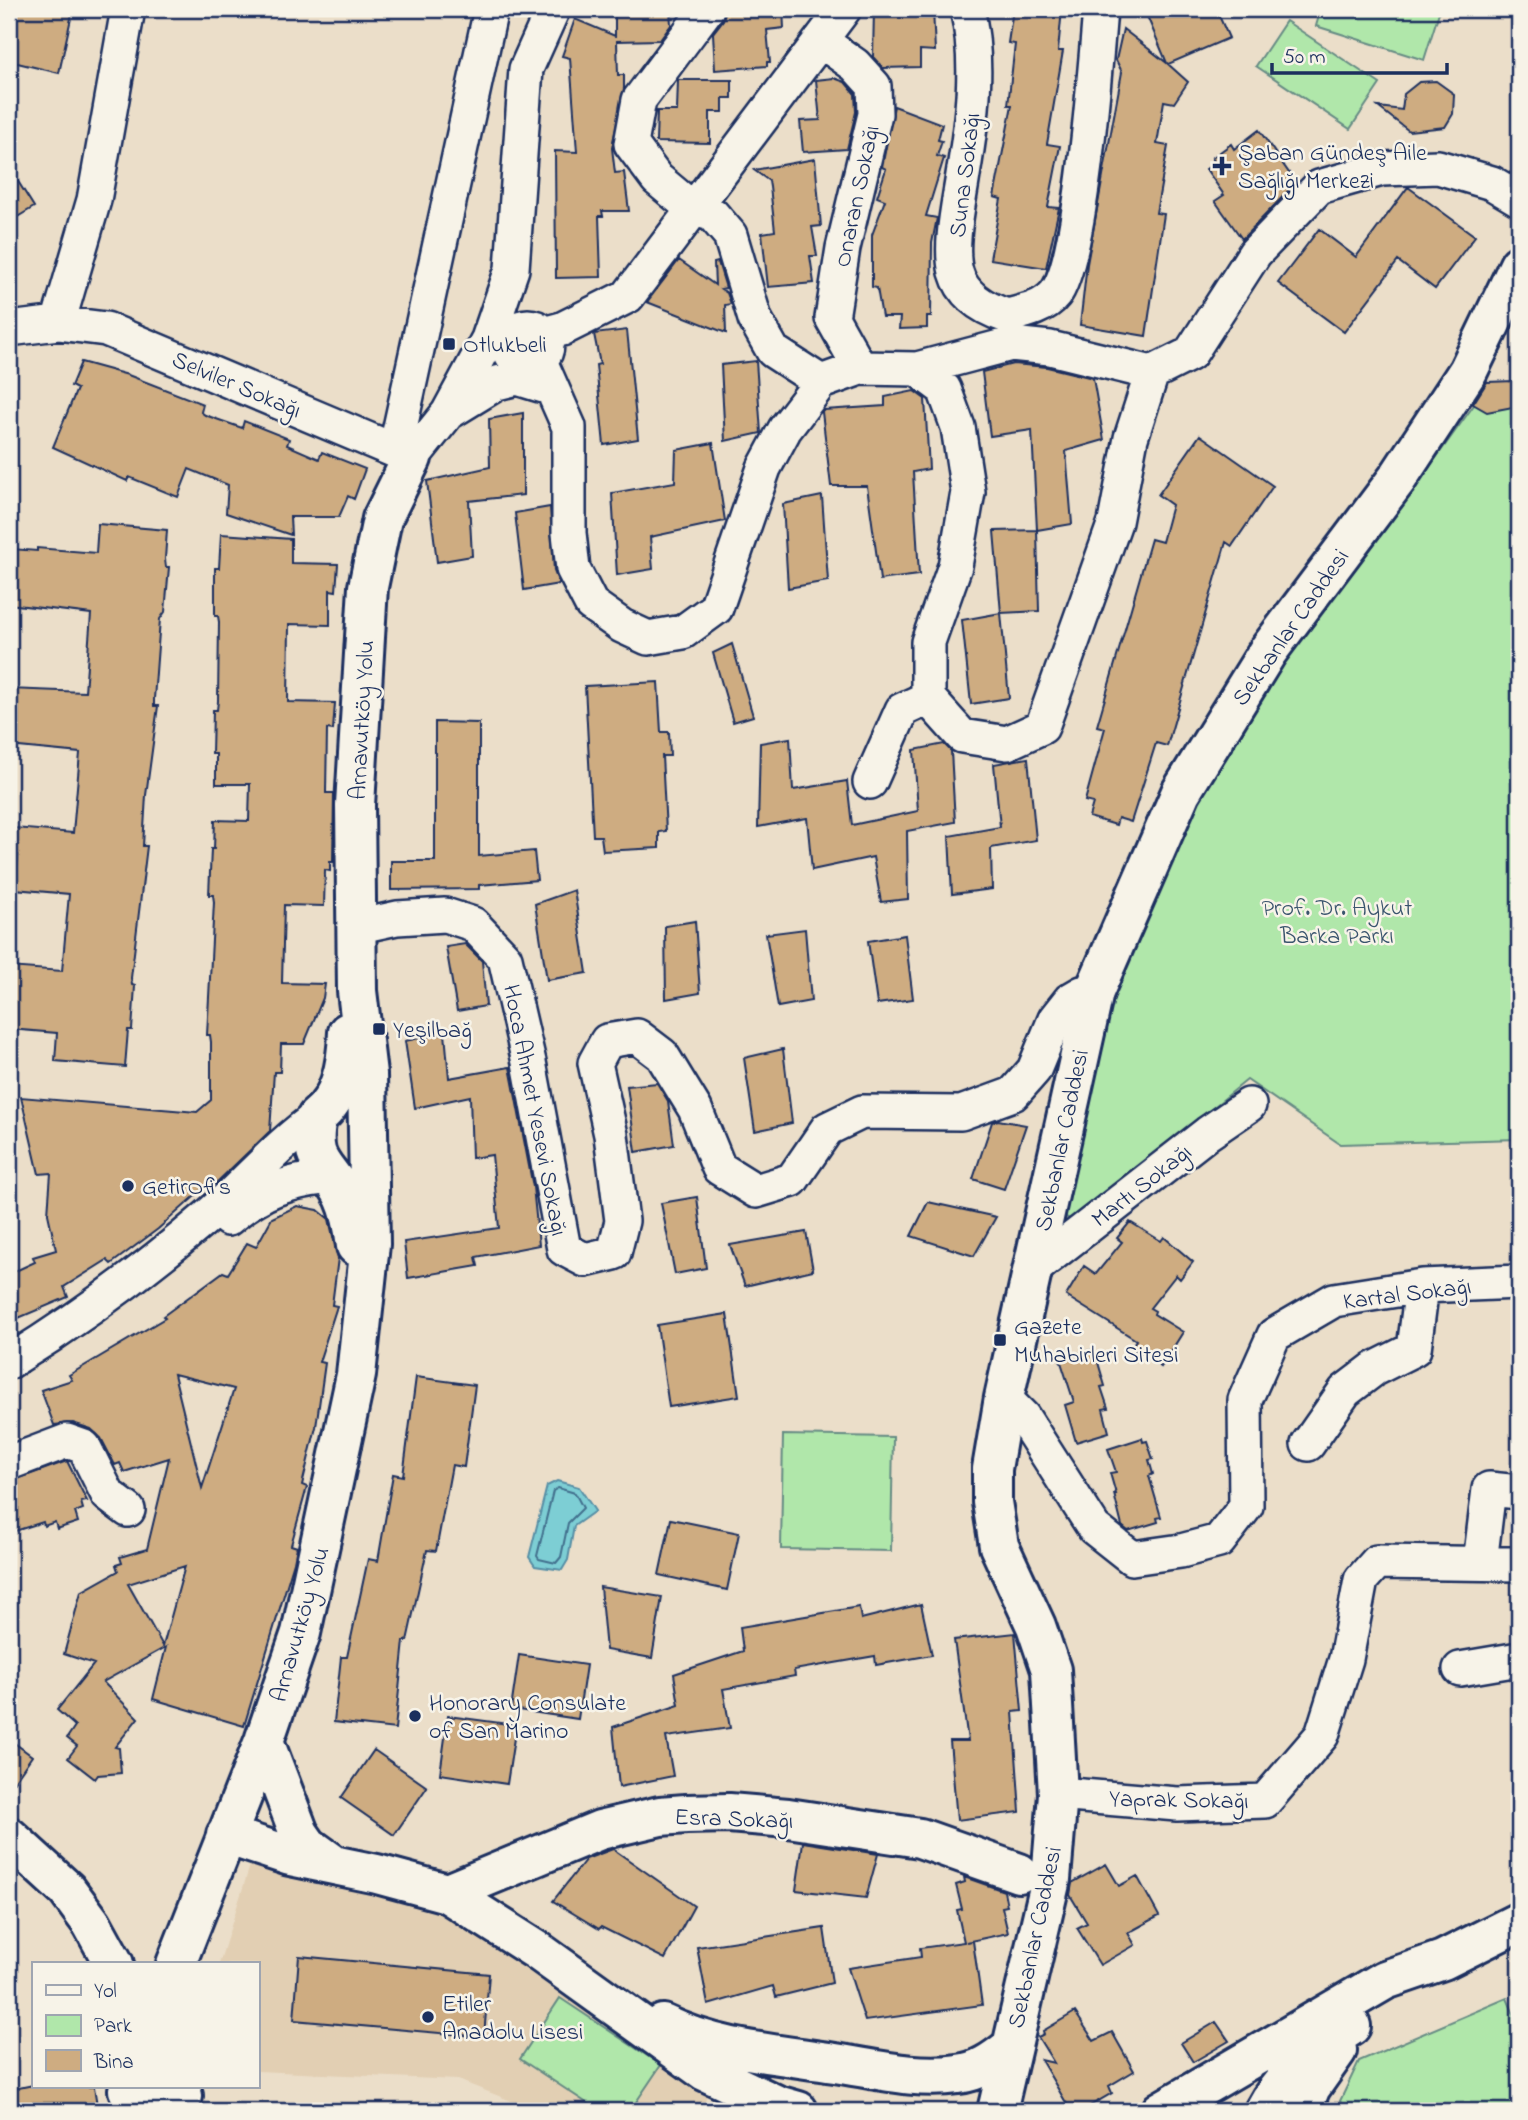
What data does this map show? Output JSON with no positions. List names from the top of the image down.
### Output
{
  "streets": {
    "main road": ["Sekbanlar Caddesi", "Arnavutköy Yolu", "Esra Sokağı"],
    "street": [
      "Suna Sokağı",
      "Onaran Sokağı",
      "Selviler Sokağı",
      "Hoca Ahmet Yesevi Sokağı",
      "Martı Sokağı",
      "Kartal Sokağı",
      "Yaprak Sokağı"
    ]
  },
  "crossings": [
    ["Selviler Sokağı", "Arnavutköy Yolu"],
    ["Sekbanlar Caddesi", "Hoca Ahmet Yesevi Sokağı"],
    ["Sekbanlar Caddesi", "Martı Sokağı"],
    ["Sekbanlar Caddesi", "Kartal Sokağı"],
    ["Sekbanlar Caddesi", "Yaprak Sokağı"],
    ["Arnavutköy Yolu", "Hoca Ahmet Yesevi Sokağı"]
  ],
  "parks": ["Prof. Dr. Aykut Barka Parkı"],
  "places": {
    "health": ["Şaban Gündeş Aile Sağlığı Merkezi"],
    "transit": ["Otlukbeli", "Yeşilbağ", "Gazete Muhabirleri Sitesi"],
    "other": ["GetirOfis", "Honorary Consulate of San Marino", "Etiler Anadolu Lisesi"]
  },
  "legend": ["Yol", "Park", "Bina"],
  "scale_bar": "50 m"
}
